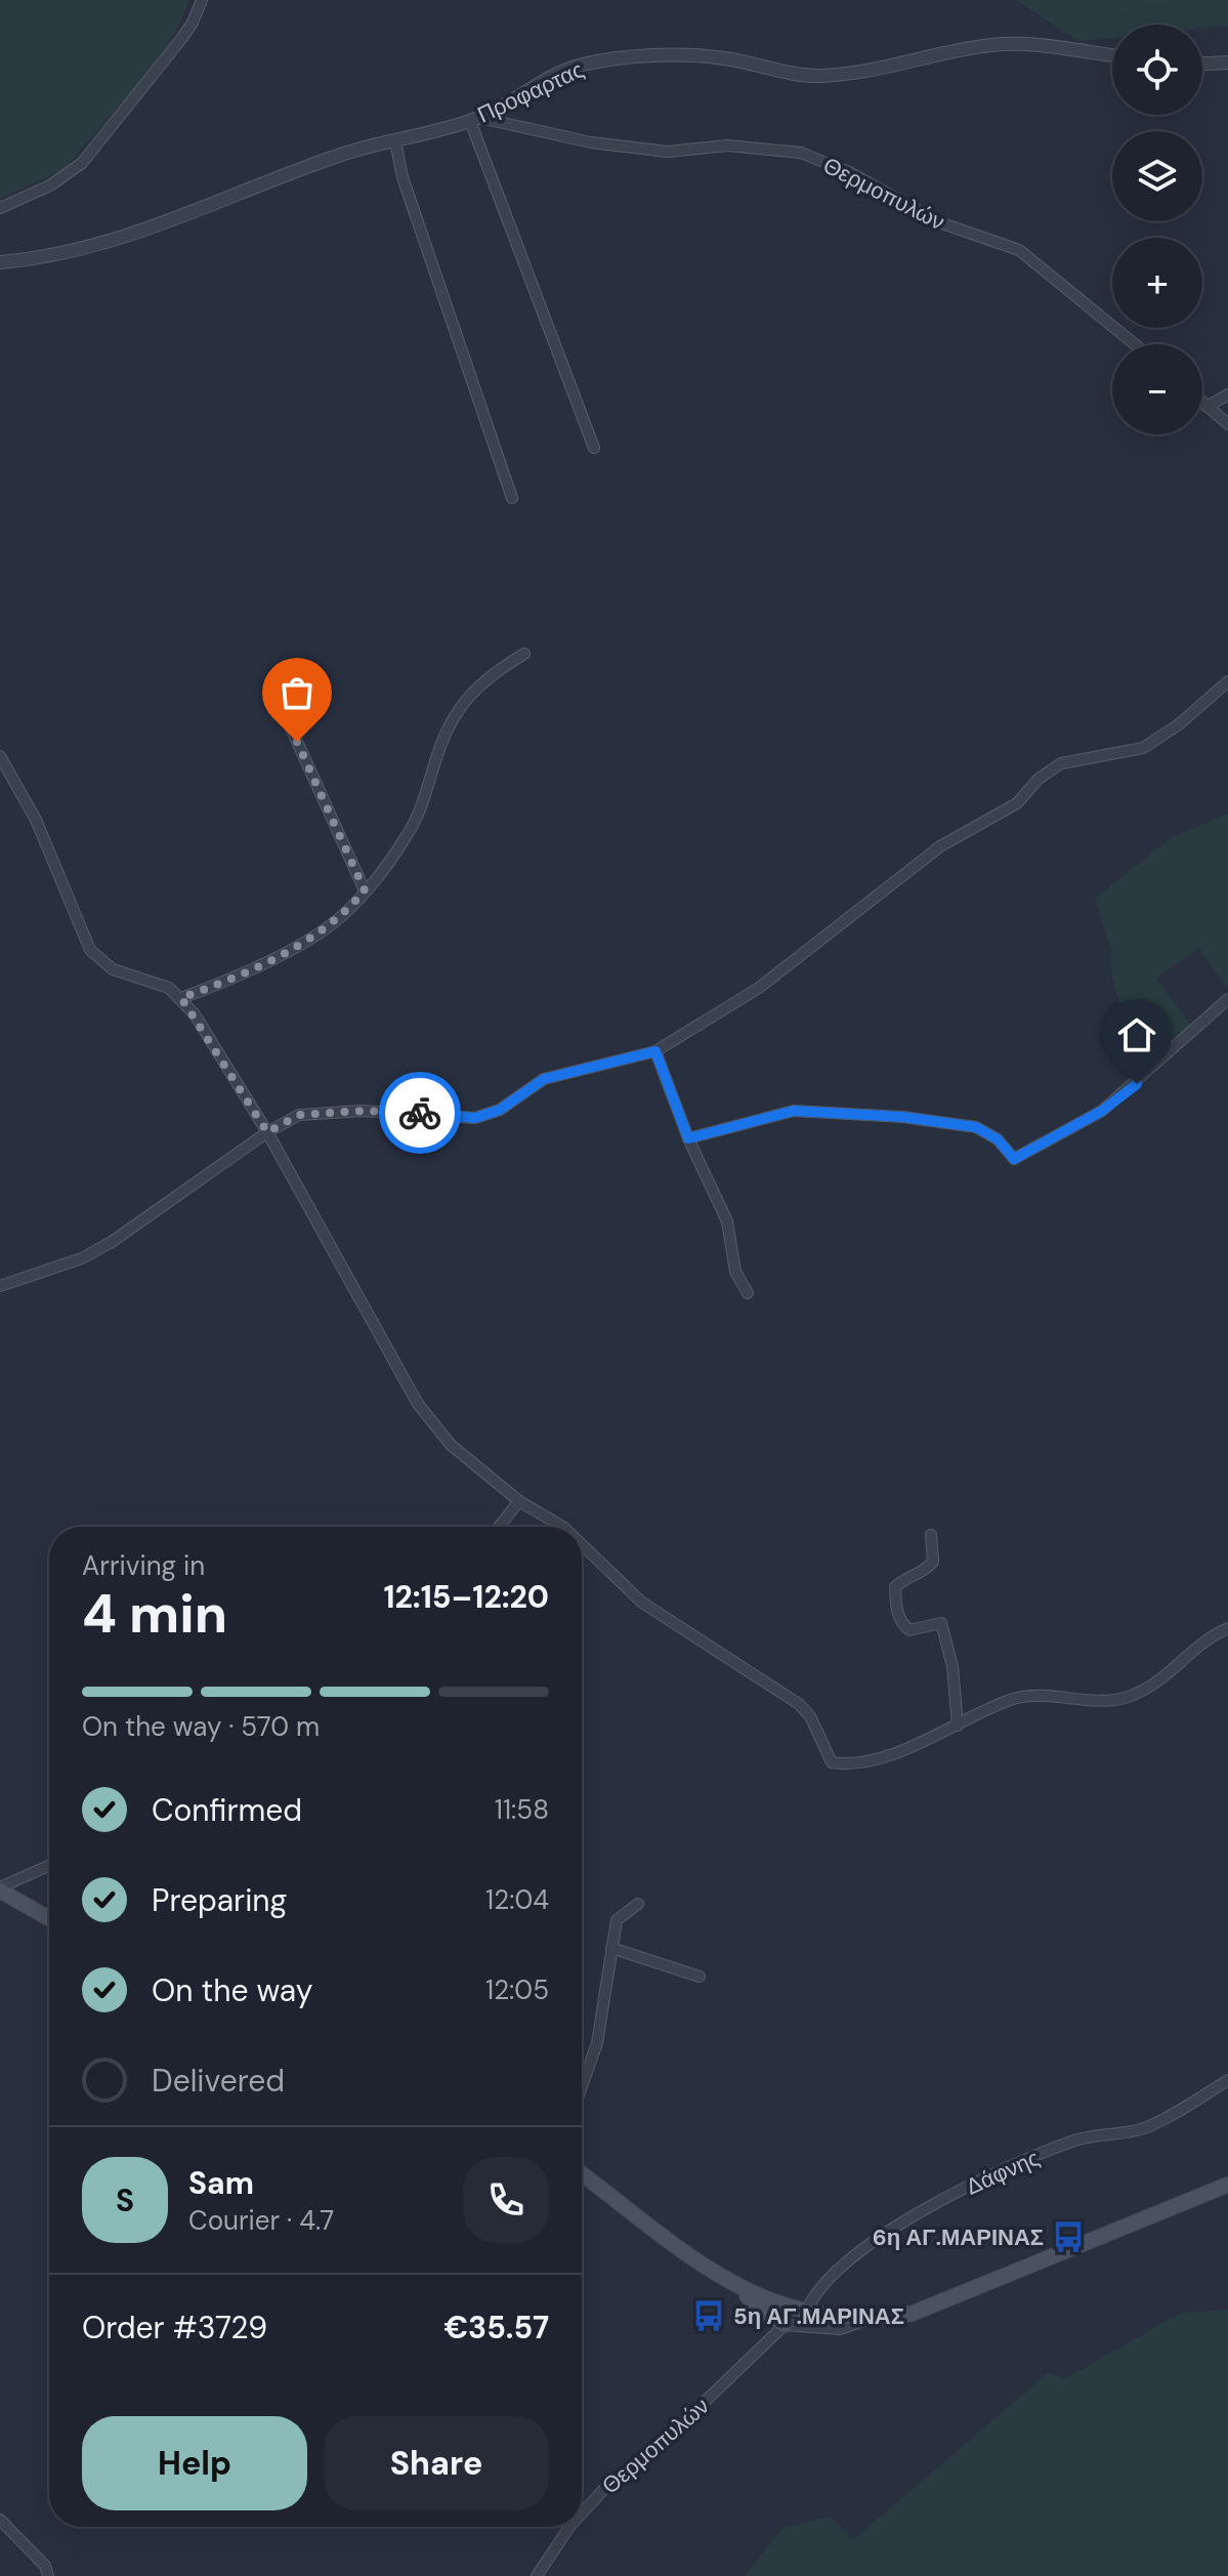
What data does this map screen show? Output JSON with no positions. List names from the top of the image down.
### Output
{
  "streets": {
    "street": ["Προφαρτας", "Θερμοπυλών", "Δάφνης"]
  },
  "crossings": [
    ["Προφαρτας", "Θερμοπυλών"]
  ],
  "places": {
    "bus stop": ["6η ΑΓ.ΜΑΡΙΝΑΣ", "5η ΑΓ.ΜΑΡΙΝΑΣ"]
  },
  "page": {
    "map_buttons": ["+", "−"],
    "heading": ["4 min", "Arriving in", "12:15–12:20"],
    "panel": [
      "Sam",
      "Courier · 4.7",
      "Order #3729",
      "€35.57"
    ],
    "bar": "On the way · 570 m",
    "list": [
      ["Confirmed", "11:58"],
      ["Preparing", "12:04"],
      ["On the way", "12:05"],
      "Delivered"
    ],
    "round": "S",
    "buttons": ["Help", "Share"]
  }
}
